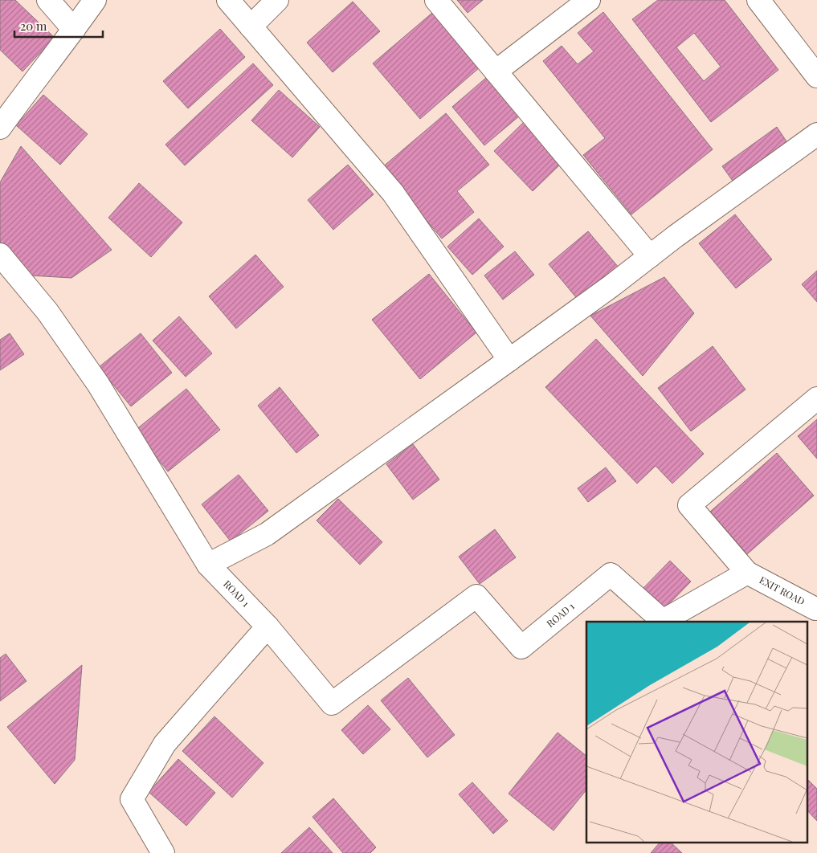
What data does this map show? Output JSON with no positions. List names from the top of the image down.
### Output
{
  "streets": {
    "street": ["EXIT ROAD", "ROAD 1"]
  },
  "crossings": [
    ["EXIT ROAD", "ROAD 1"]
  ],
  "scale_bar": "20 m"
}
